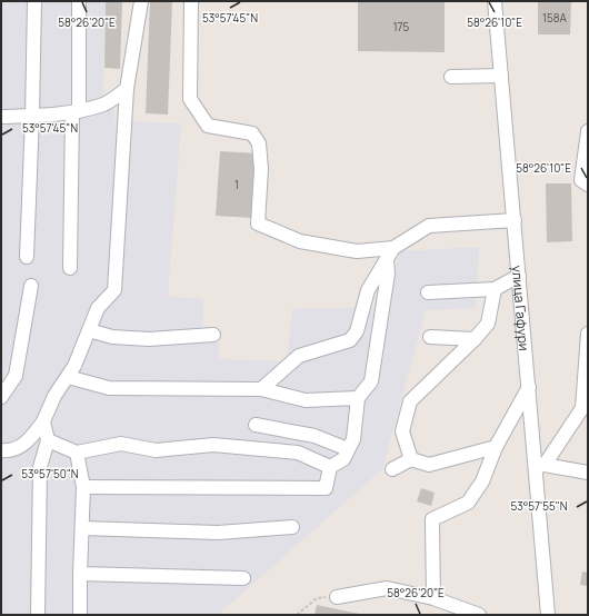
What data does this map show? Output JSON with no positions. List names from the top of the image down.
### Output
{
  "streets": {
    "street": ["улица Гафури"]
  },
  "house_numbers": ["158А", "175", "1"],
  "coordinates": [
    "53°57'45\"N",
    "58°26'20\"E",
    "58°26'10\"E",
    "53°57'50\"N",
    "53°57'55\"N"
  ]
}
